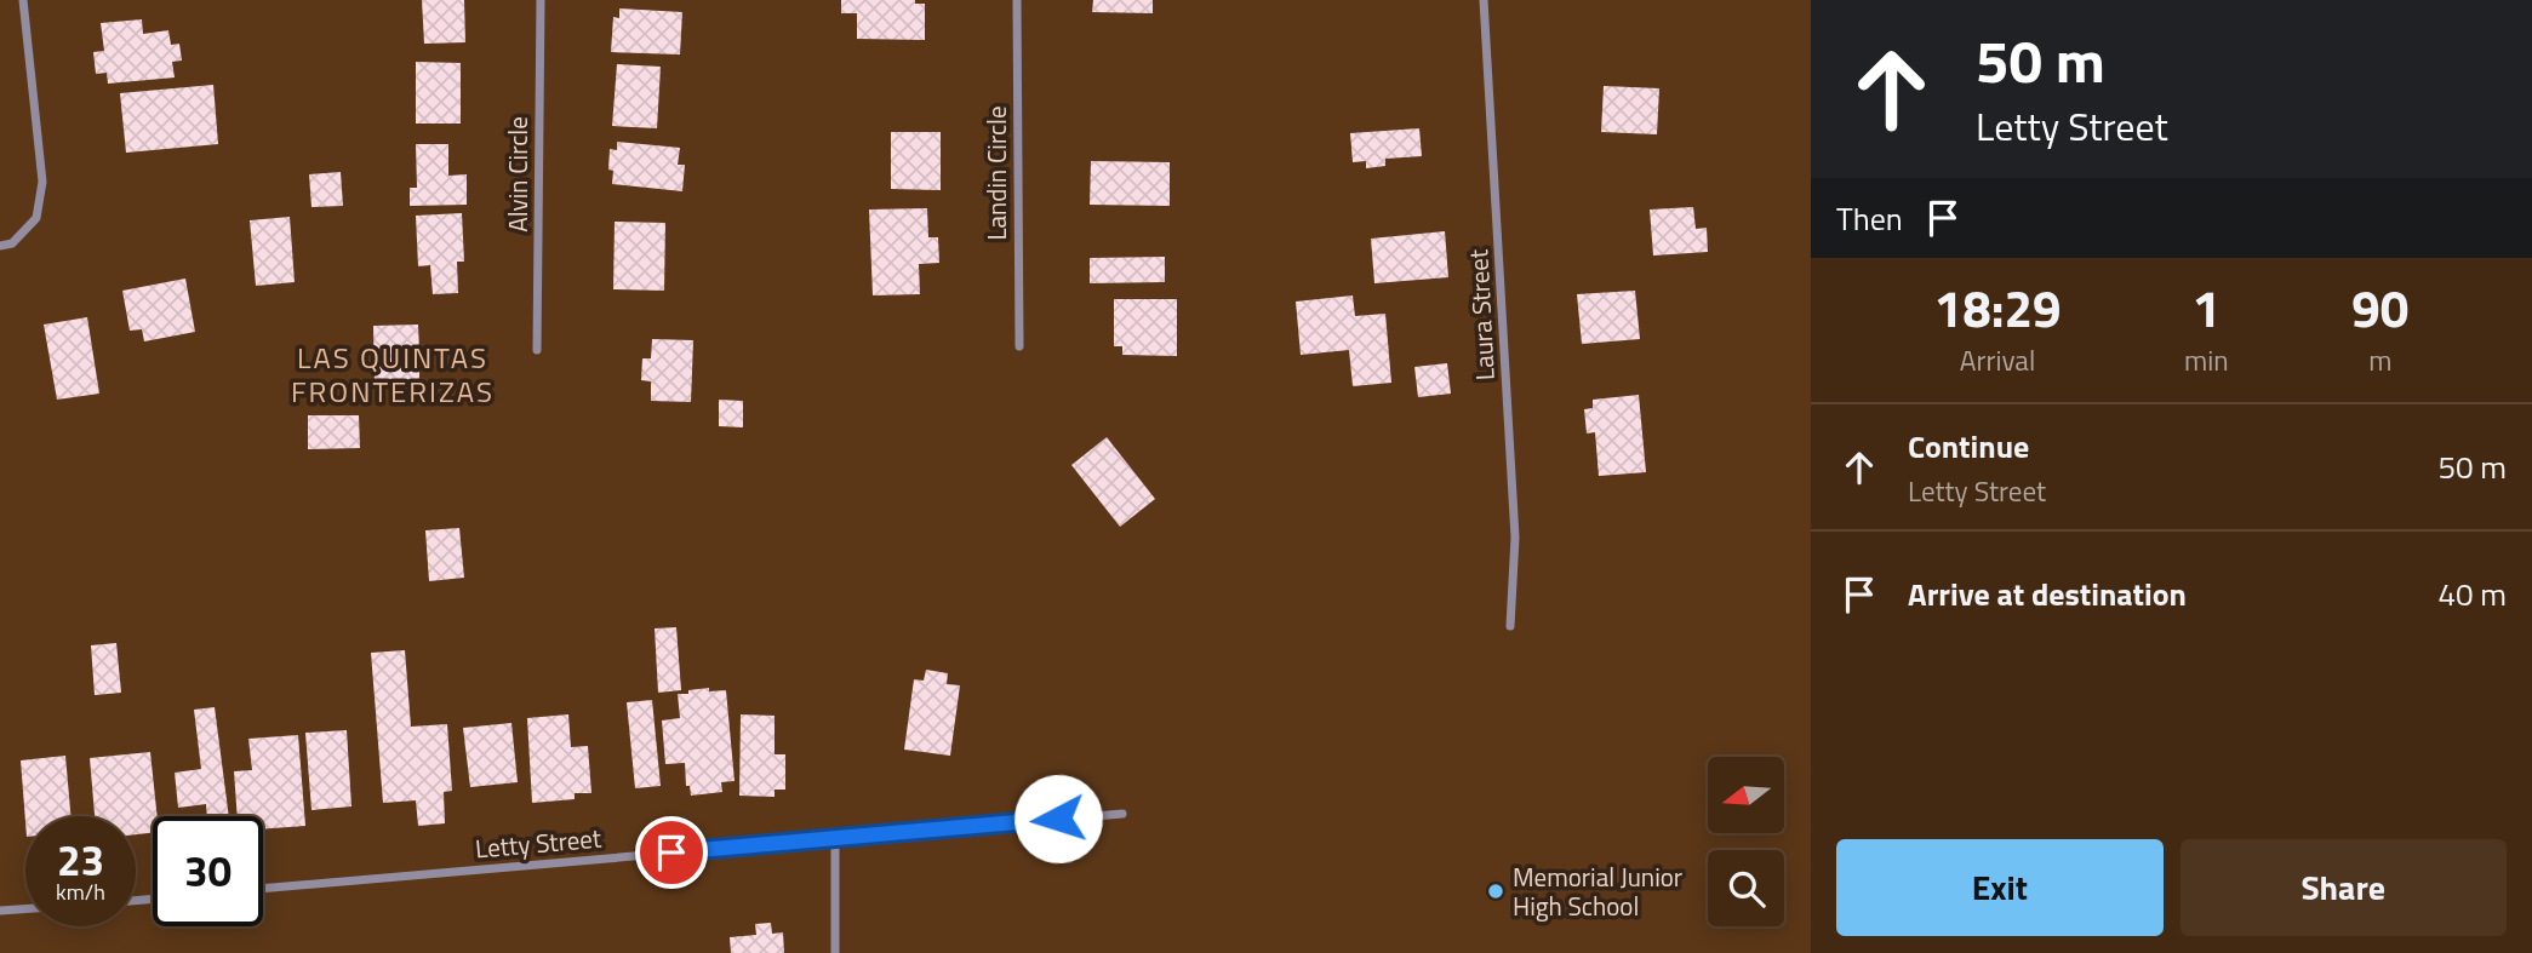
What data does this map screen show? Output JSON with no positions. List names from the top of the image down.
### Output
{
  "streets": {
    "street": [
      "Landin Circle",
      "Alvin Circle",
      "Laura Street",
      "Letty Street"
    ]
  },
  "districts": ["LAS QUINTAS FRONTERIZAS"],
  "places": ["Memorial Junior High School"],
  "north": "left",
  "page": {
    "turn": ["50 m", "Letty Street"],
    "then": "Then",
    "eta": [
      "18:29",
      "Arrival",
      "1",
      "min",
      "90",
      "m"
    ],
    "list": [
      {
        "name": "Continue",
        "note": "Letty Street",
        "value": "50 m"
      },
      {
        "name": "Arrive at destination",
        "value": "40 m"
      }
    ],
    "speed": "23 km/h",
    "limit": "30",
    "buttons": ["Exit", "Share"]
  }
}
